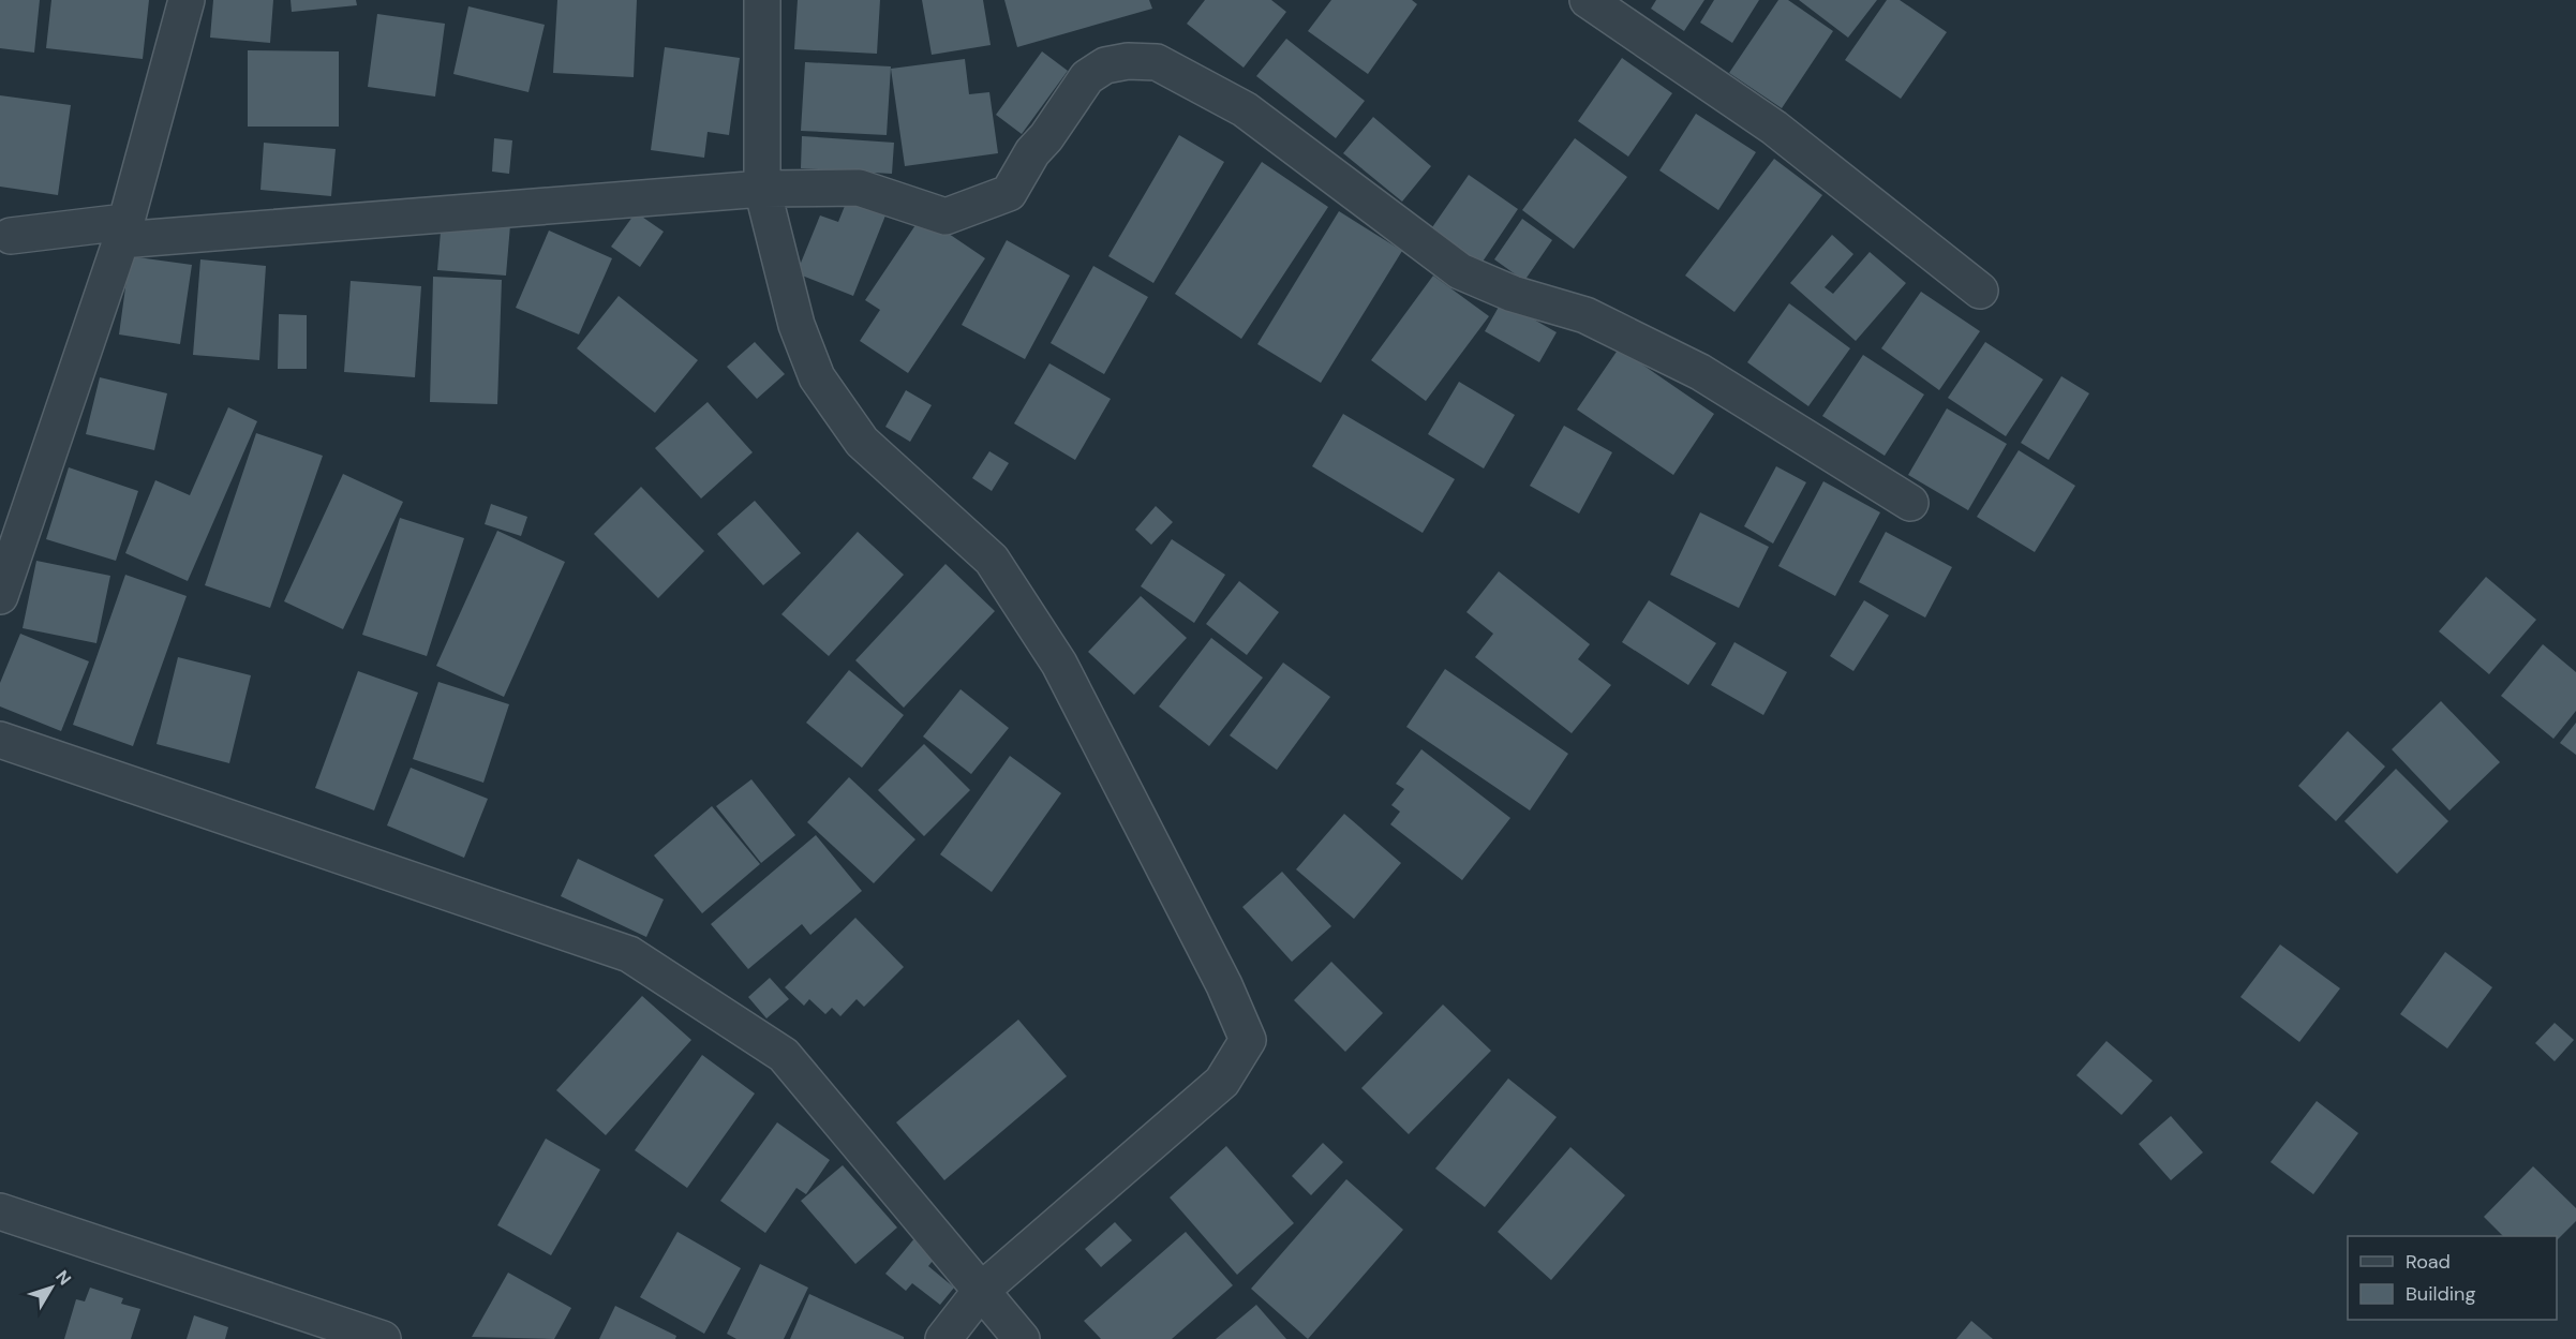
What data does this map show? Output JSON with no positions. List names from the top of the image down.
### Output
{
  "legend": ["Road", "Building"],
  "north": "top right"
}
